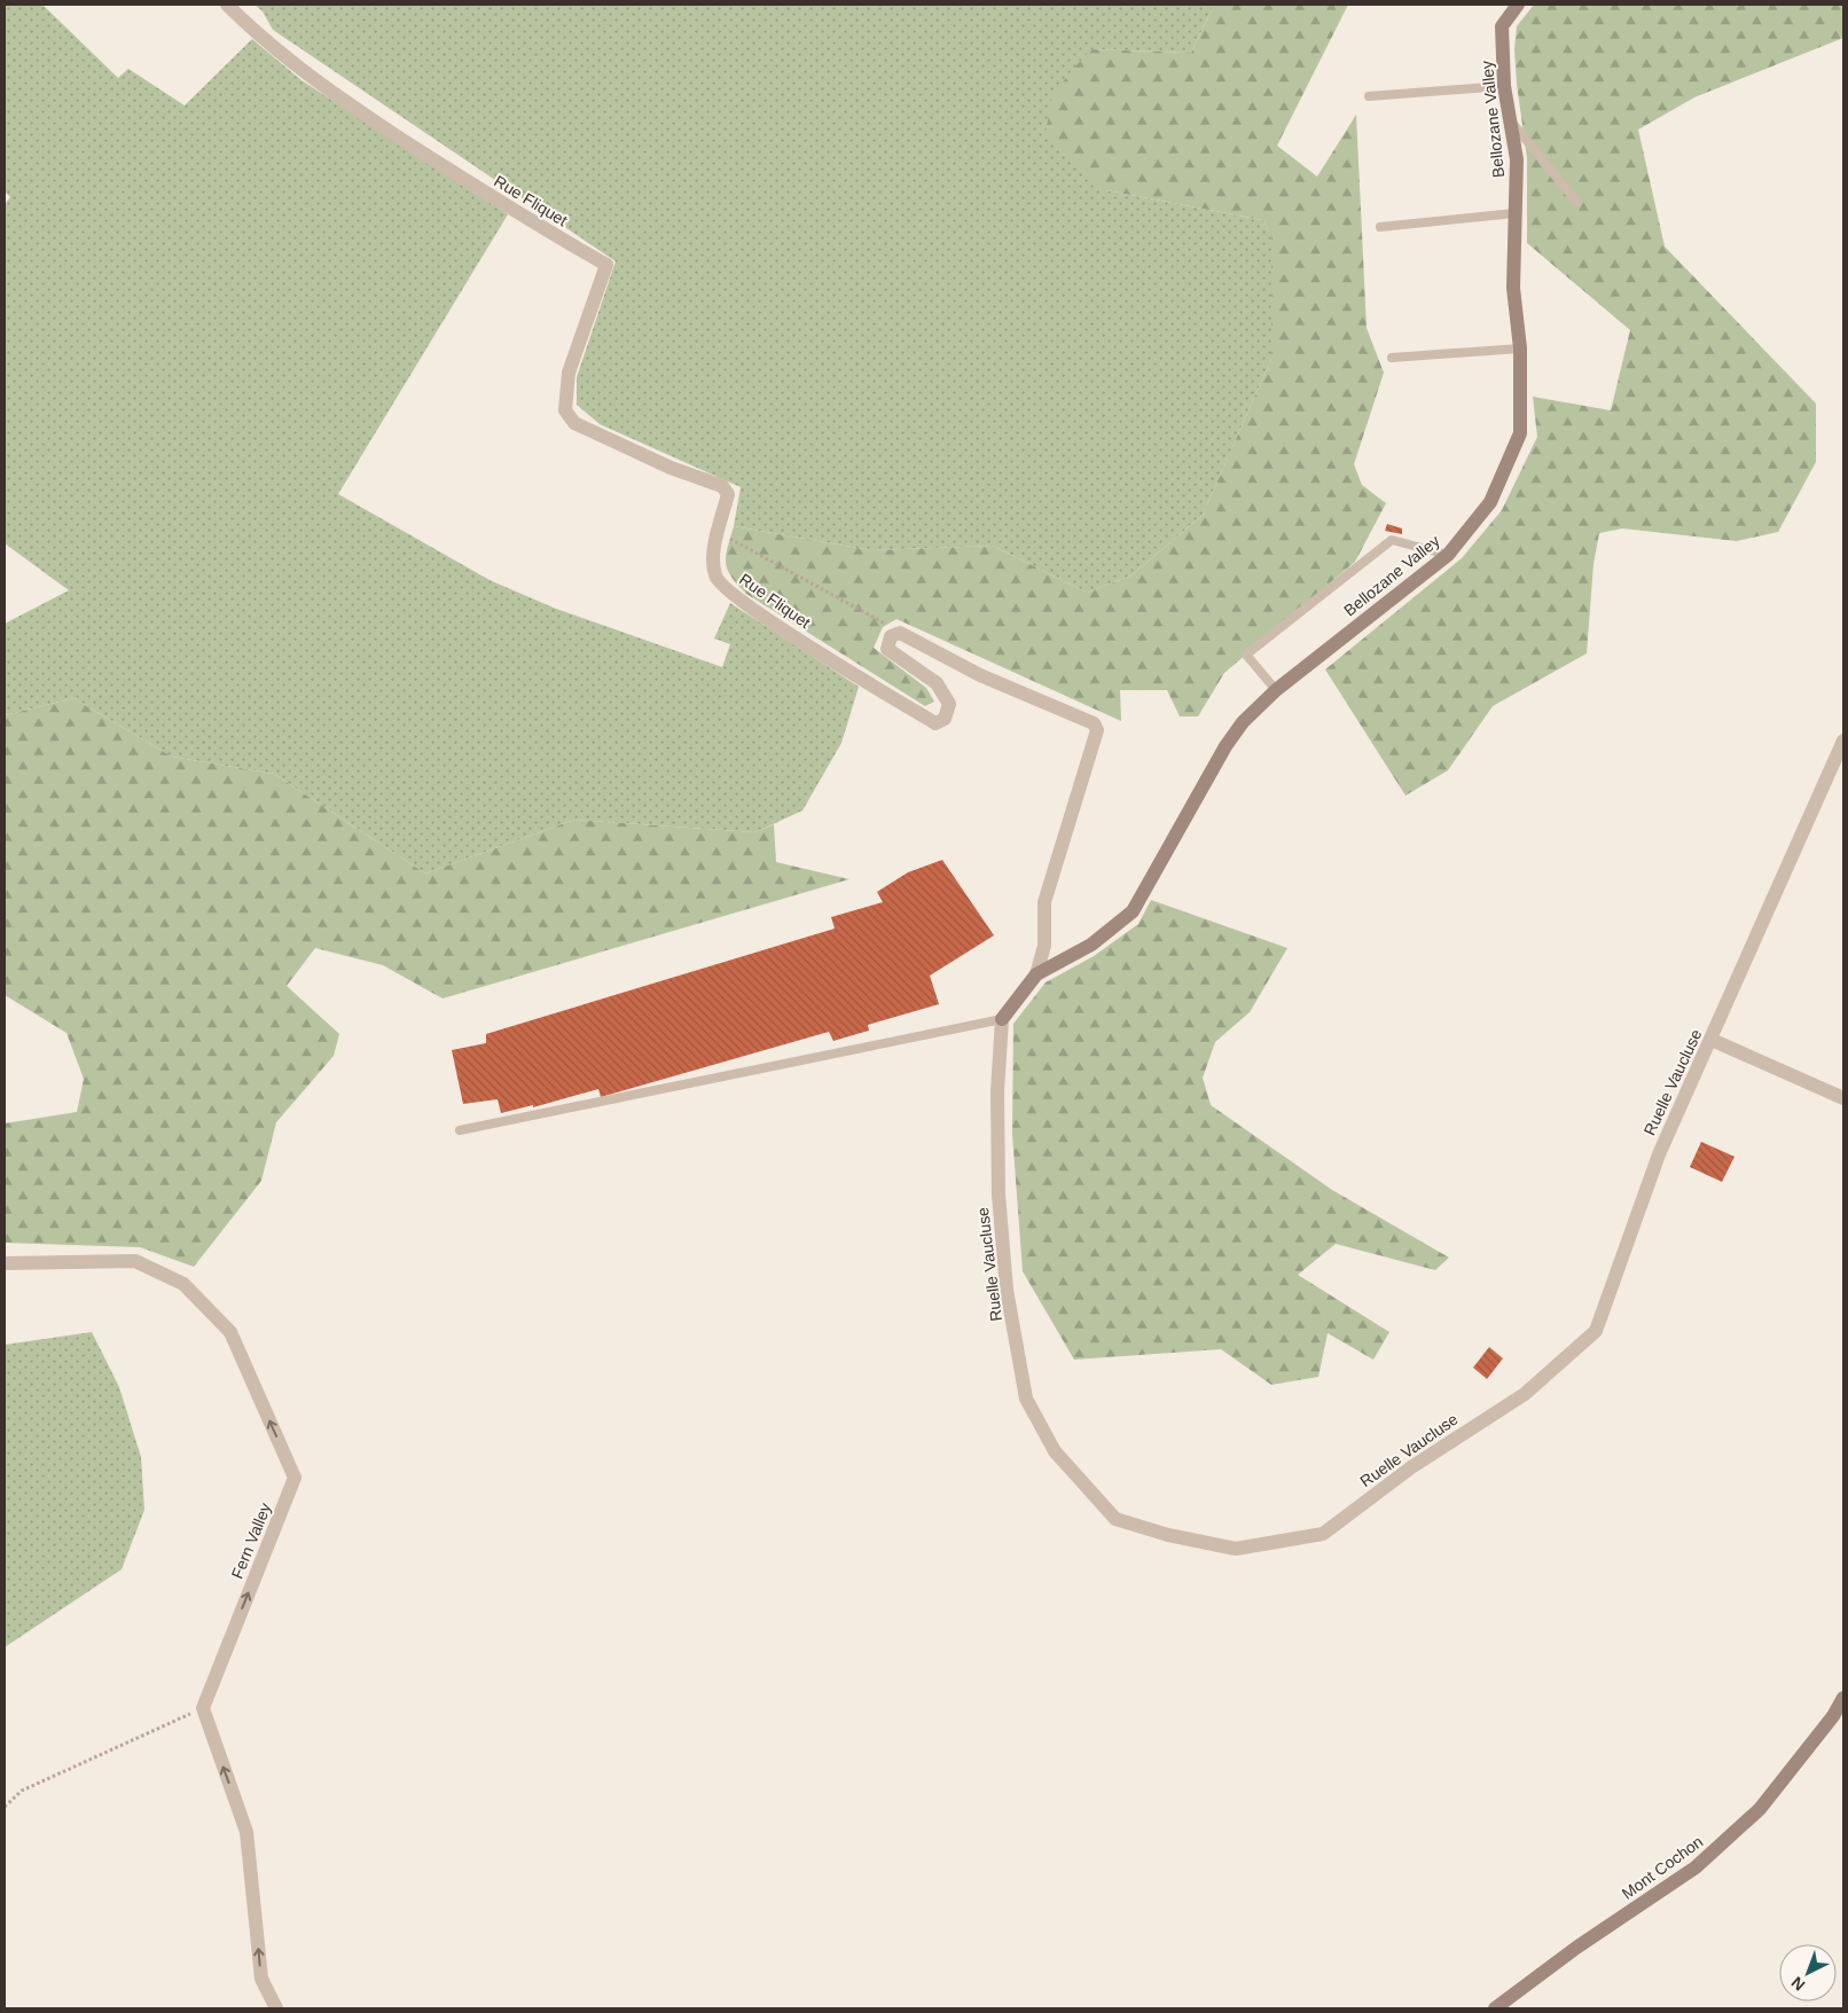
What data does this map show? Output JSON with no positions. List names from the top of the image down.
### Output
{
  "streets": {
    "street": [
      "Bellozane Valley",
      "Rue Fliquet",
      "Ruelle Vaucluse",
      "Fern Valley",
      "Mont Cochon"
    ]
  },
  "crossings": [
    ["Bellozane Valley", "Ruelle Vaucluse"]
  ],
  "north": "bottom left"
}
